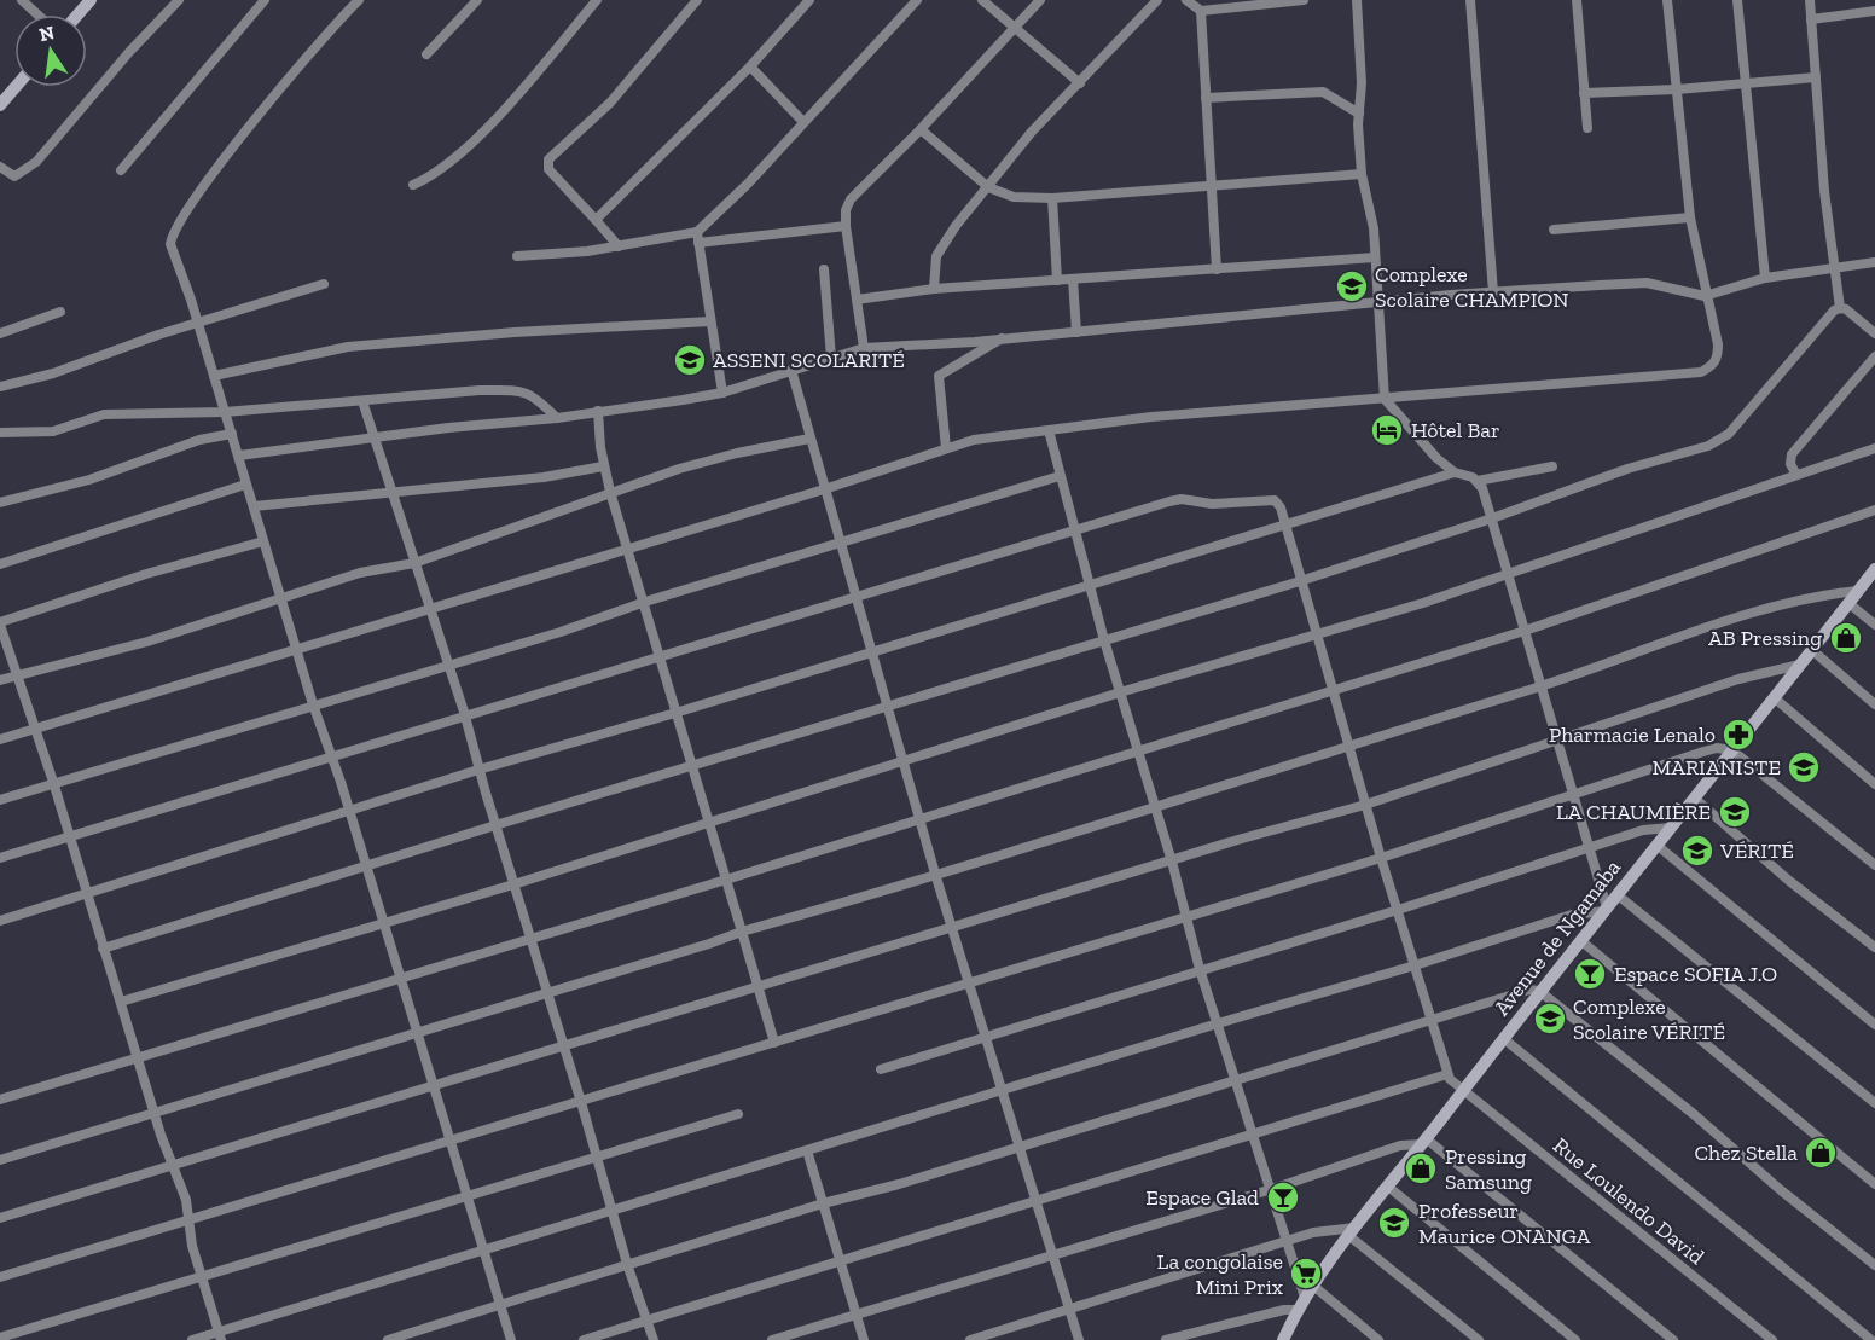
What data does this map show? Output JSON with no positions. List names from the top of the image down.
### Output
{
  "streets": {
    "main road": ["Avenue de Ngamaba"],
    "street": ["Rue Loulendo David"]
  },
  "crossings": [
    ["Avenue de Ngamaba", "Rue Loulendo David"]
  ],
  "places": {
    "school or university": [
      "Complexe Scolaire CHAMPION",
      "ASSENI SCOLARITÉ",
      "MARIANISTE",
      "LA CHAUMIÈRE",
      "VÉRITÉ",
      "Complexe Scolaire VÉRITÉ",
      "Professeur Maurice ONANGA"
    ],
    "hotel": ["Hôtel Bar"],
    "shop": ["AB Pressing", "Chez Stella", "Pressing Samsung"],
    "pharmacy": ["Pharmacie Lenalo"],
    "bar": ["Espace SOFIA J.O", "Espace Glad"],
    "supermarket": ["La congolaise Mini Prix"]
  },
  "north": "top"
}
